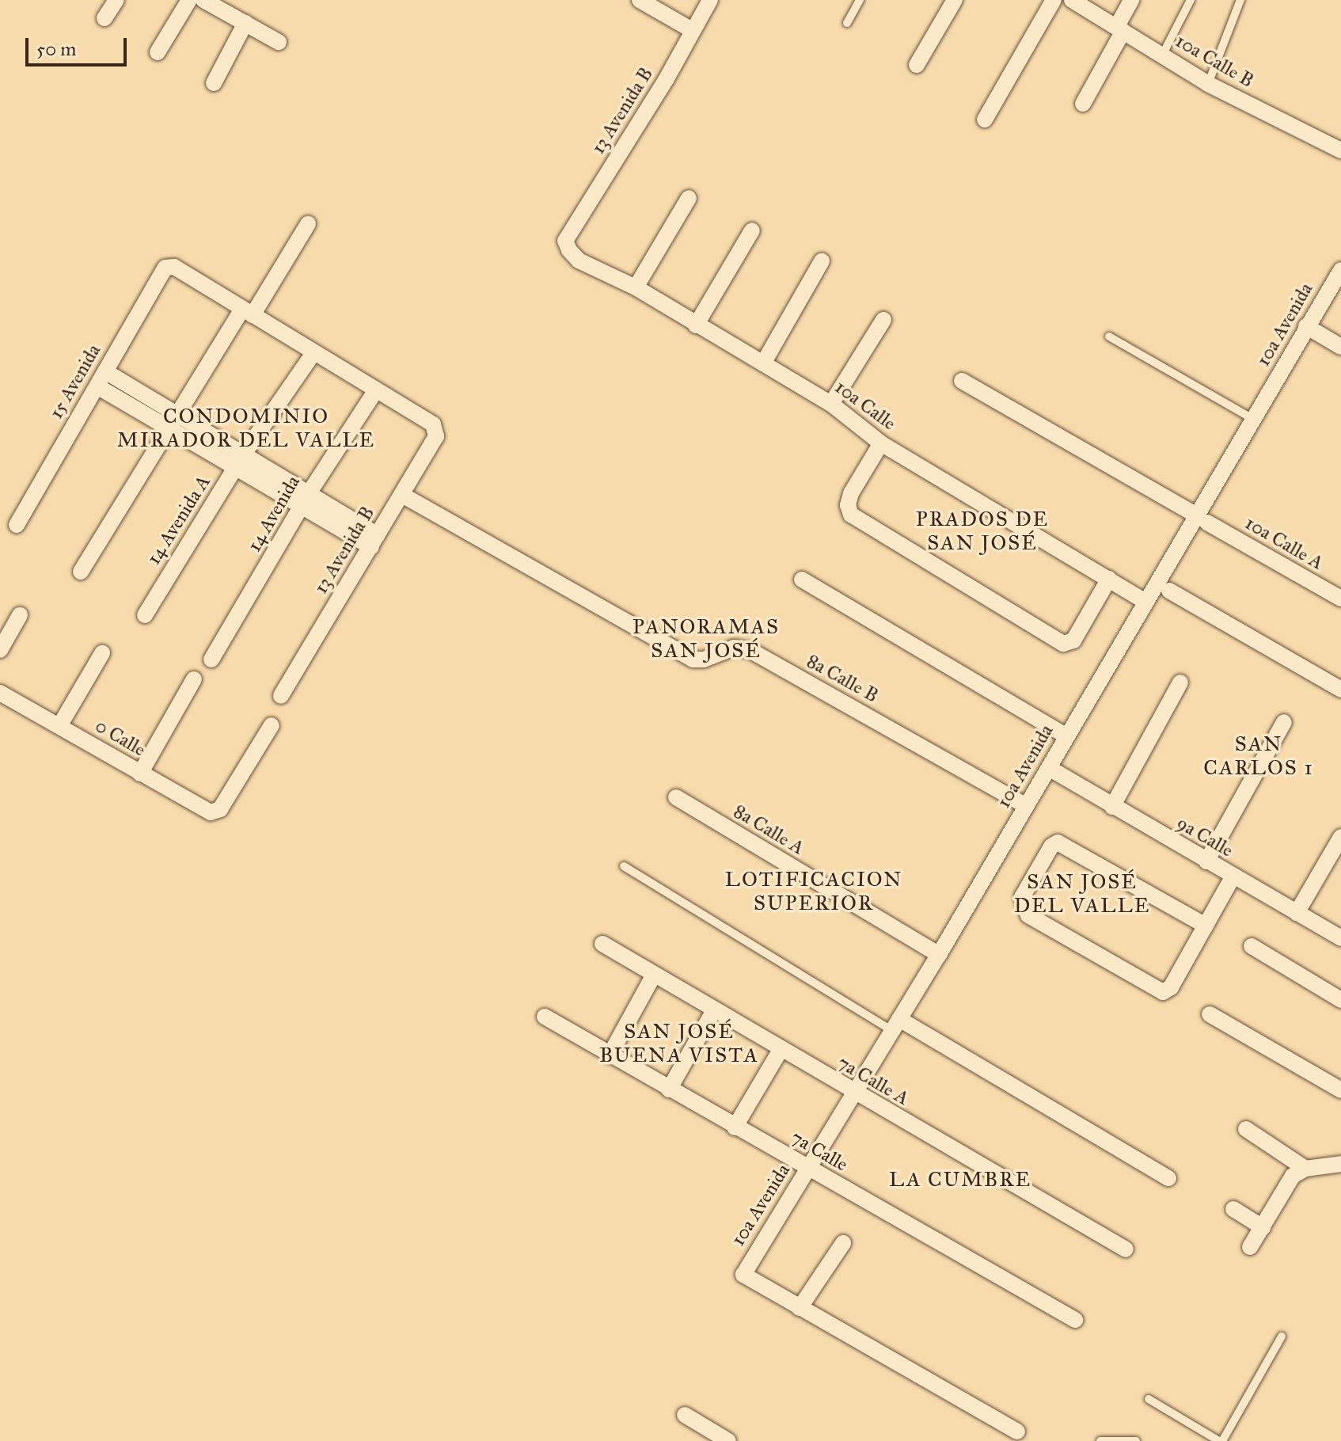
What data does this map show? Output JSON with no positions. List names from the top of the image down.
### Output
{
  "streets": {
    "street": [
      "10a Calle B",
      "13 Avenida B",
      "10a Avenida",
      "15 Avenida",
      "10a Calle",
      "14 Avenida",
      "14 Avenida A",
      "10a Calle A",
      "8a Calle B",
      "0 Calle",
      "8a Calle A",
      "9a Calle",
      "7a Calle A",
      "7a Calle"
    ]
  },
  "crossings": [
    ["13 Avenida B", "10a Calle"],
    ["13 Avenida B", "14 Avenida"],
    ["13 Avenida B", "8a Calle B"],
    ["10a Avenida", "10a Calle"],
    ["10a Avenida", "10a Calle A"],
    ["10a Avenida", "8a Calle B"],
    ["10a Avenida", "8a Calle A"],
    ["10a Avenida", "9a Calle"],
    ["10a Avenida", "7a Calle A"],
    ["10a Avenida", "7a Calle"]
  ],
  "districts": [
    "CONDOMINIO MIRADOR DEL VALLE",
    "PRADOS DE SAN JOSÉ",
    "PANORAMAS SAN JOSÉ",
    "SAN CARLOS 1",
    "LOTIFICACION SUPERIOR",
    "SAN JOSÉ DEL VALLE",
    "SAN JOSÉ BUENA VISTA",
    "LA CUMBRE"
  ],
  "scale_bar": "50 m"
}
